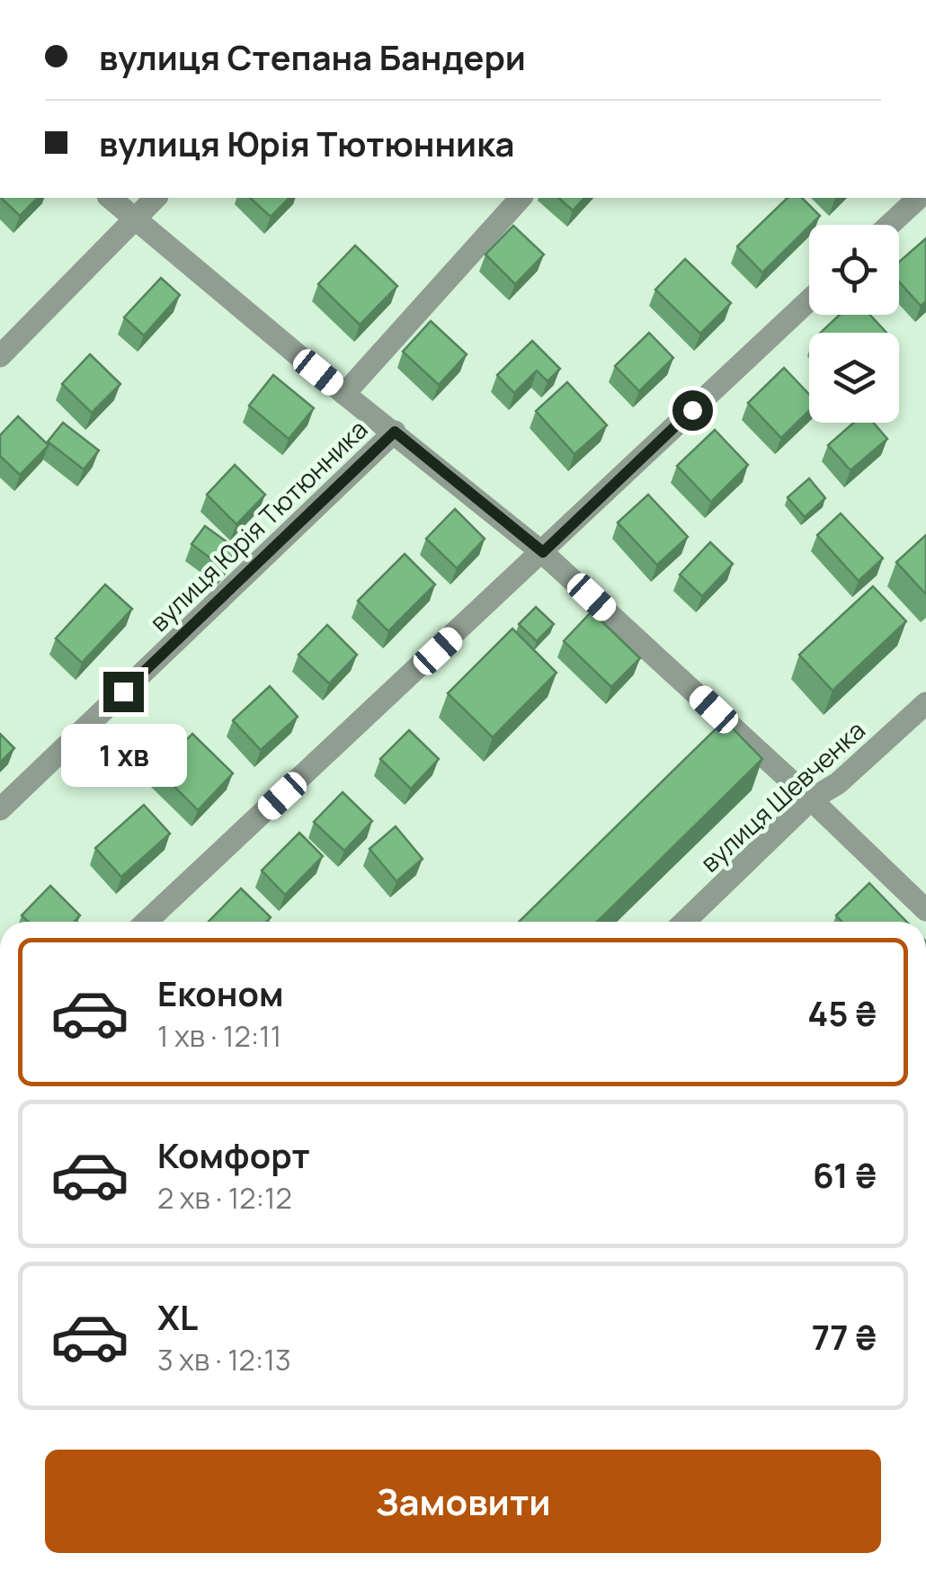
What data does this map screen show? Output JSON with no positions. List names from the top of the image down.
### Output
{
  "streets": {
    "street": ["вулиця Юрія Тютюнника", "вулиця Шевченка"]
  },
  "page": {
    "banner": ["вулиця Степана Бандери", "вулиця Юрія Тютюнника"],
    "bubble": "1 хв",
    "list": [
      {
        "name": "Економ",
        "note": "1 хв · 12:11",
        "value": "45 ₴"
      },
      {
        "name": "Комфорт",
        "note": "2 хв · 12:12",
        "value": "61 ₴"
      },
      {
        "name": "XL",
        "note": "3 хв · 12:13",
        "value": "77 ₴"
      }
    ],
    "buttons": "Замовити"
  }
}
